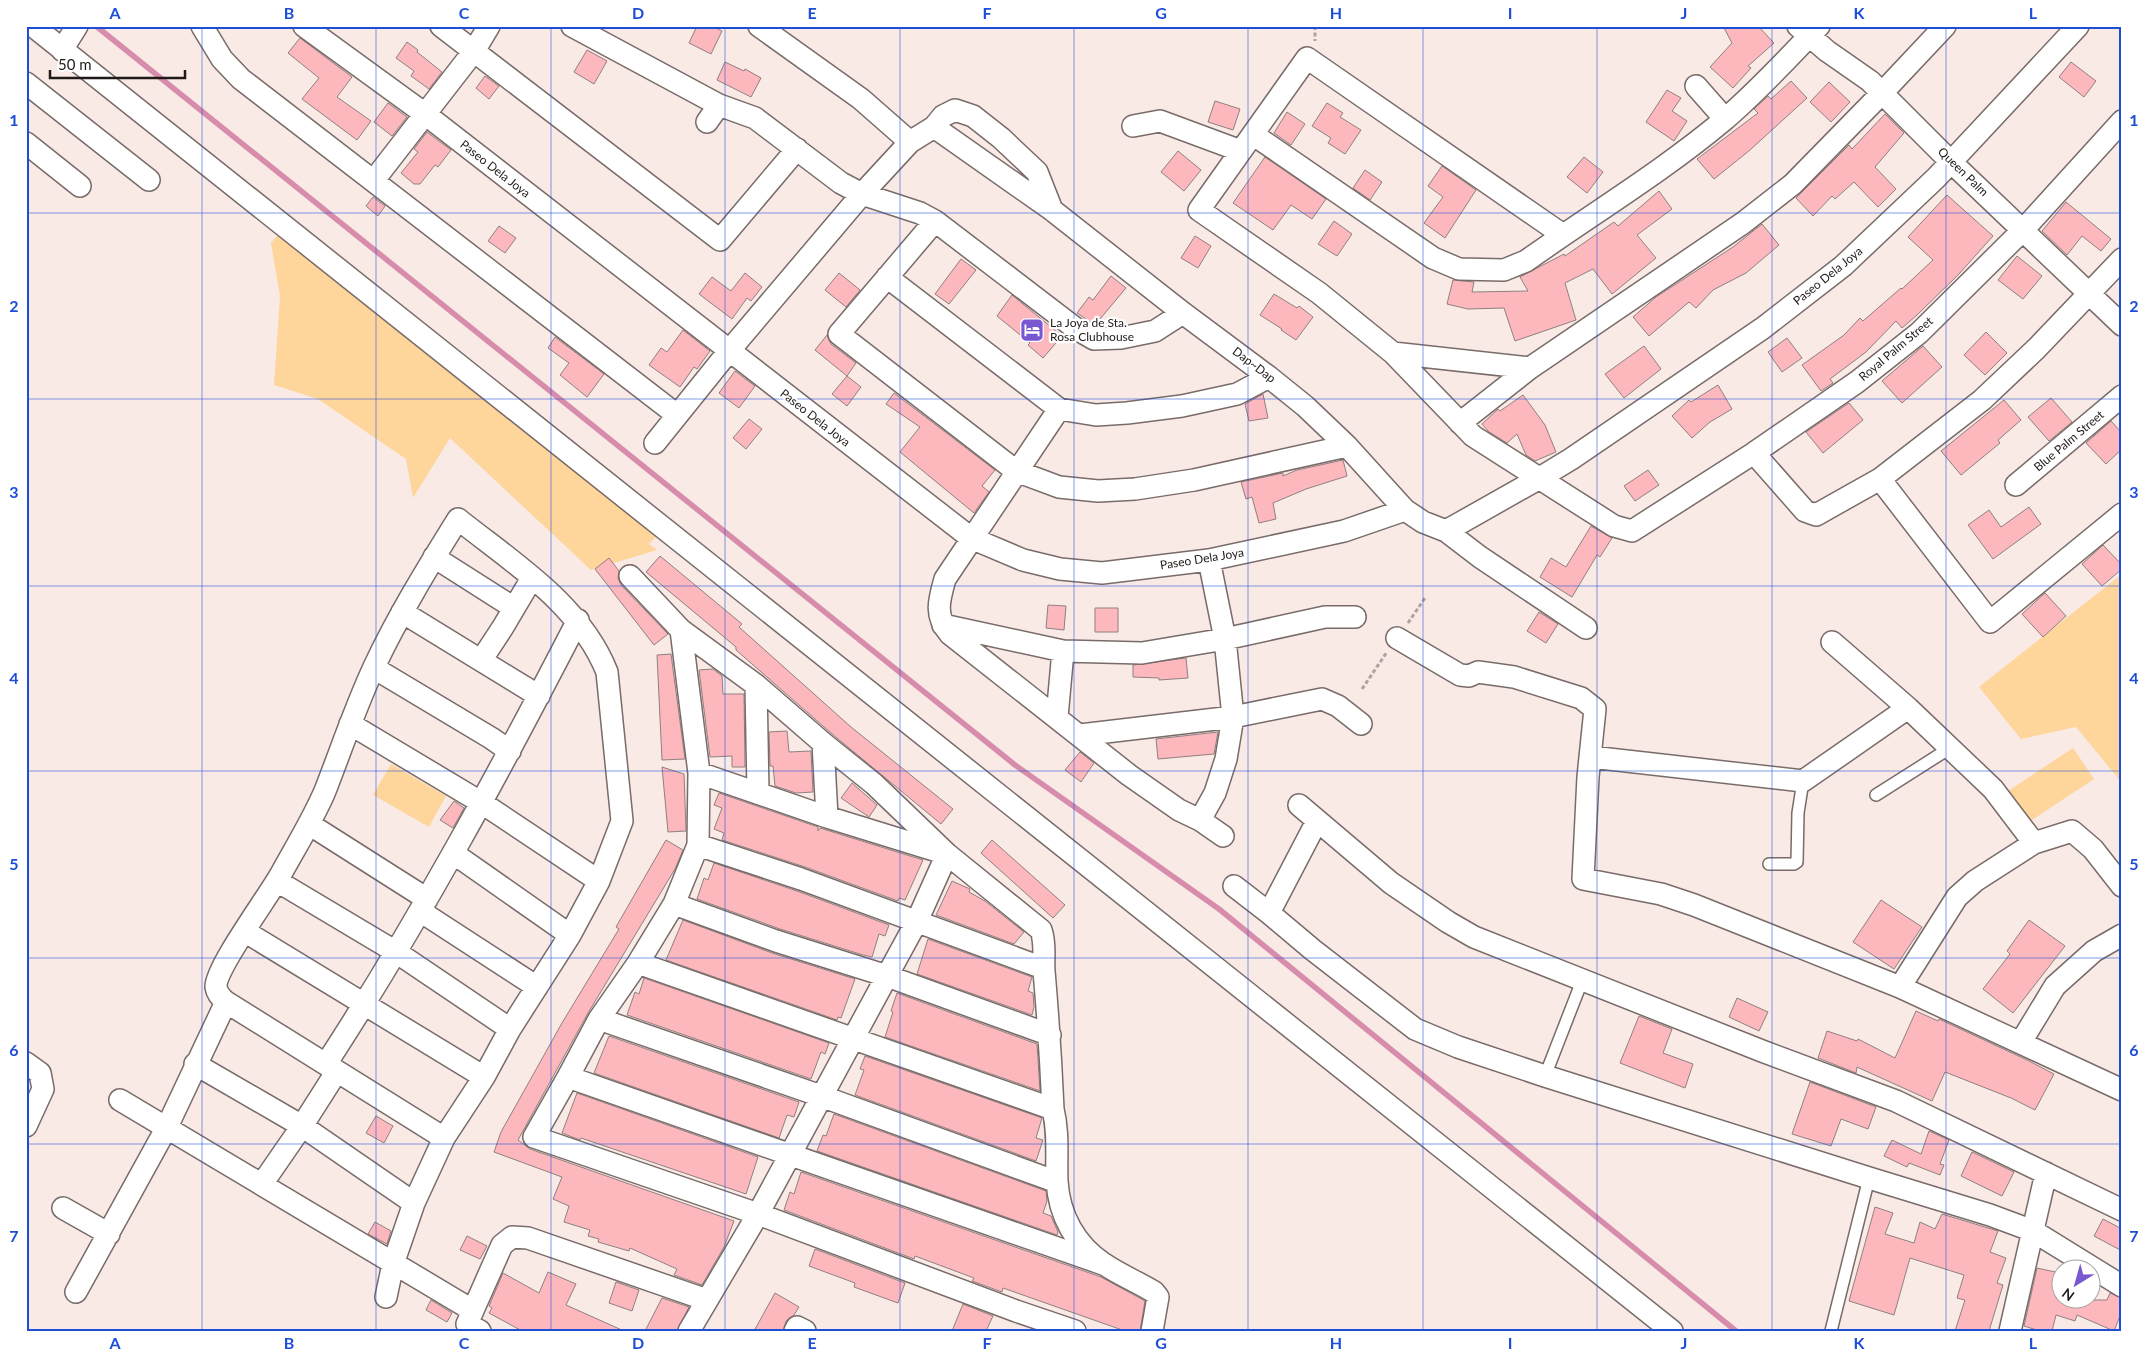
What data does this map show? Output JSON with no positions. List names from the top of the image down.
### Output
{
  "streets": {
    "street": [
      "Paseo Dela Joya",
      "Queen Palm",
      "Royal Palm Street",
      "Dap~Dap",
      "Blue Palm Street"
    ]
  },
  "crossings": [
    ["Paseo Dela Joya", "Queen Palm"],
    ["Paseo Dela Joya", "Royal Palm Street"],
    ["Paseo Dela Joya", "Dap~Dap"],
    ["Queen Palm", "Royal Palm Street"]
  ],
  "places": {
    "hotel": ["La Joya de Sta. Rosa Clubhouse"]
  },
  "scale_bar": "50 m",
  "north": "bottom left",
  "grid": {
    "columns": [
      "A",
      "B",
      "C",
      "D",
      "E",
      "F",
      "G",
      "H",
      "I",
      "J",
      "K",
      "L"
    ],
    "rows": [
      "1",
      "2",
      "3",
      "4",
      "5",
      "6",
      "7"
    ]
  }
}
